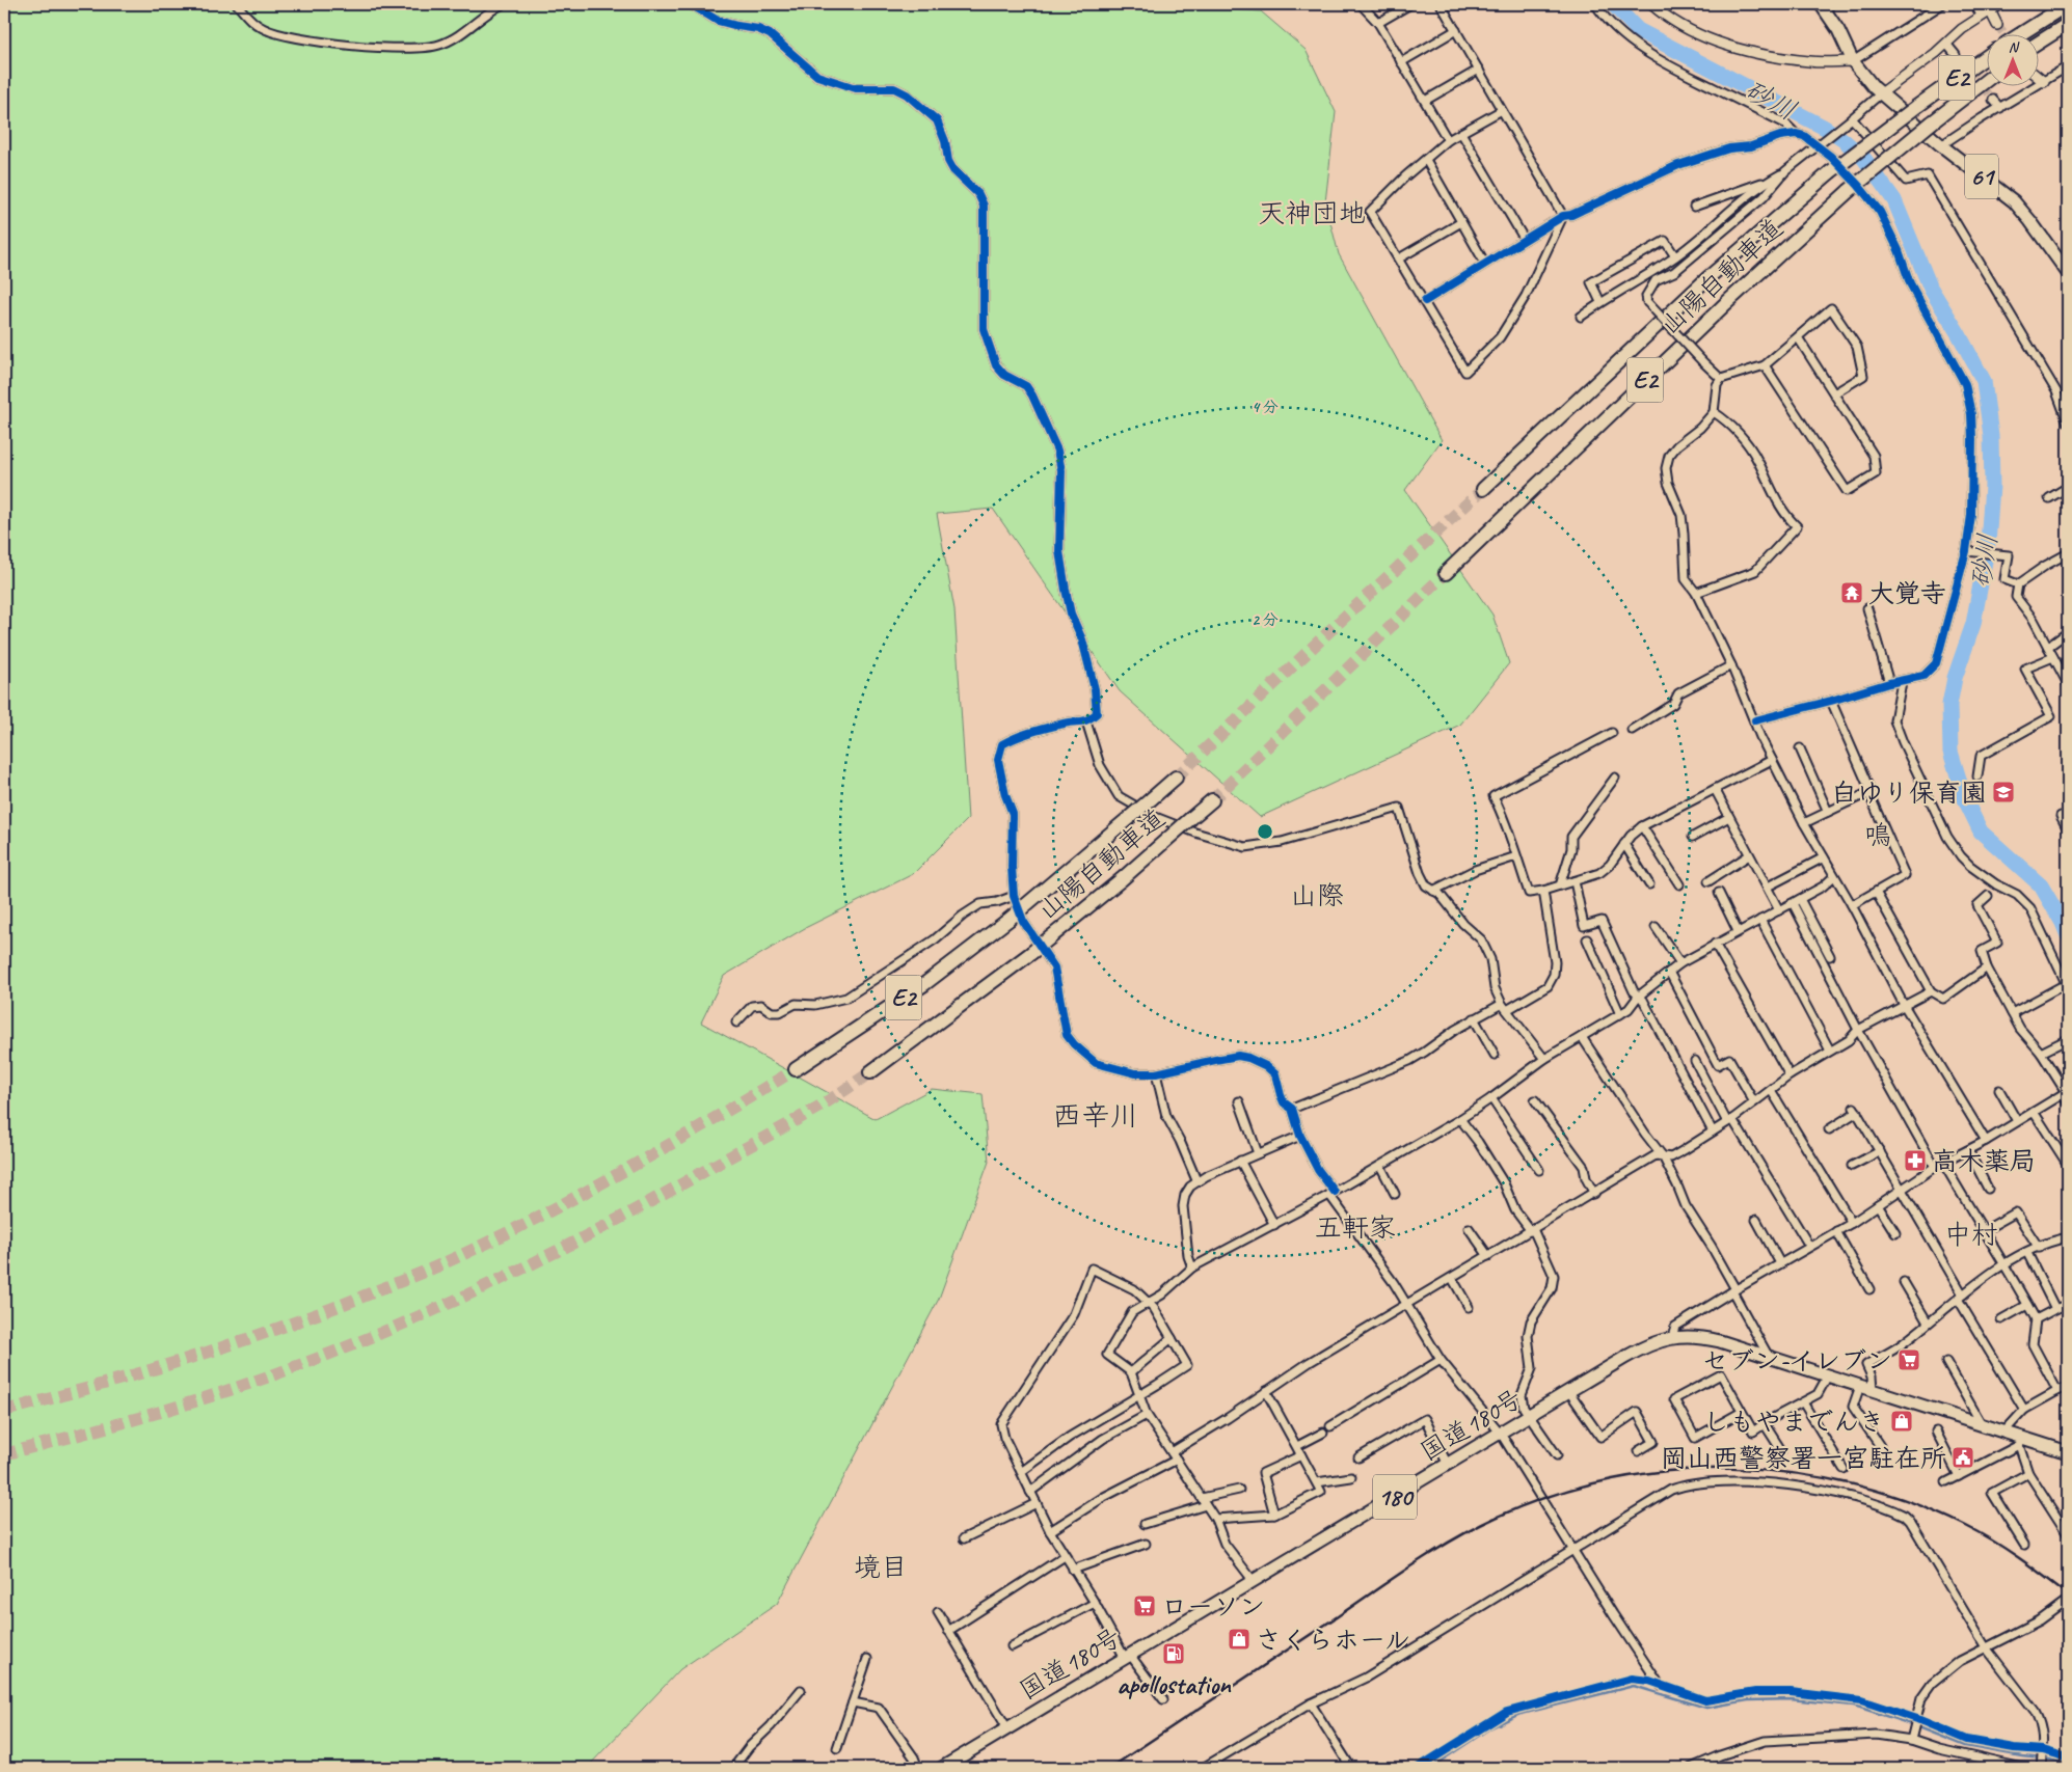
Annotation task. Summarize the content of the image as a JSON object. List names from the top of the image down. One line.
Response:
{"streets":{"highway":["E2","山陽自動車道"],"main road":["61","国道180号","180"]},"districts":["天神団地","鳴","山際","西辛川","五軒家","中村","境目"],"water":["砂川"],"places":{"temple":["大覚寺"],"school or university":["白ゆり保育園"],"pharmacy":["高木薬局"],"supermarket":["セブン-イレブン","ローソン"],"shop":["しもやまでんき","さくらホール"],"public building":["岡山西警察署一宮駐在所"],"fuel station":["apollostation"]},"north":"top","rings":["4 分","2 分"]}
